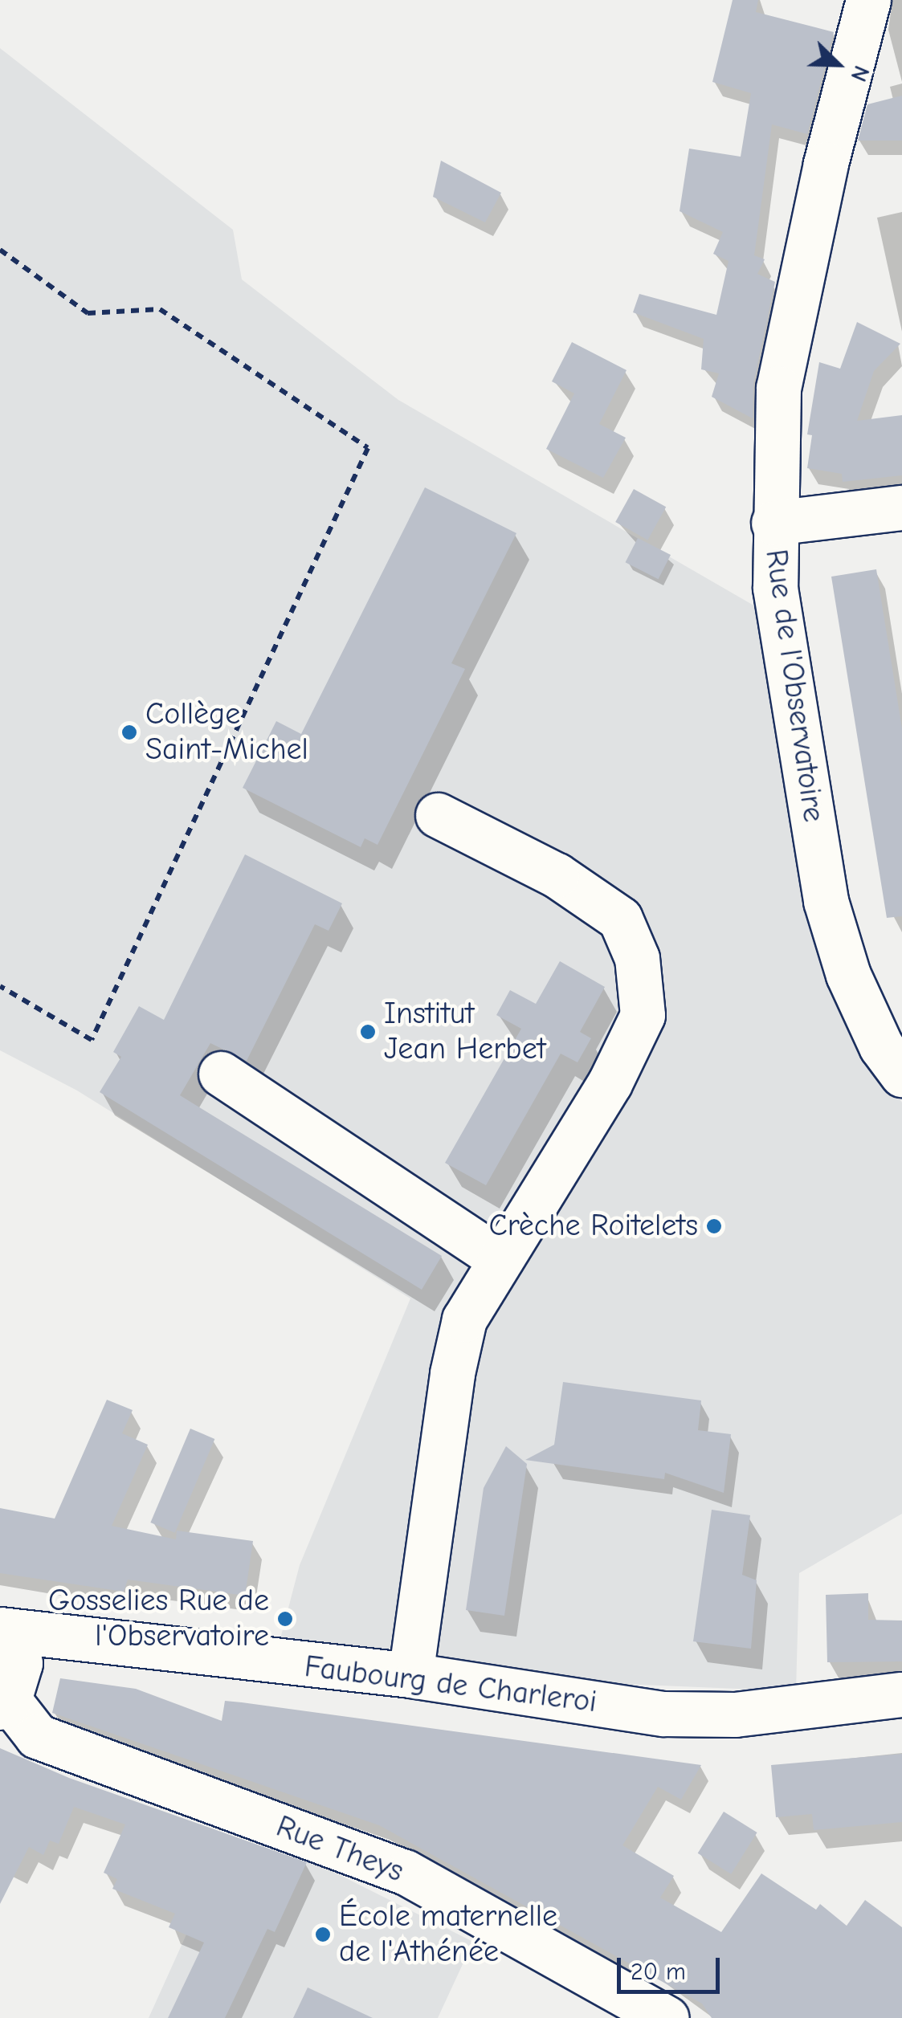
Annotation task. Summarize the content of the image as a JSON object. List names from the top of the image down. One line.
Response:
{"streets":{"street":["Rue de l'Observatoire","Faubourg de Charleroi","Rue Theys"]},"crossings":[["Faubourg de Charleroi","Rue Theys"]],"places":["Collège Saint-Michel","Institut Jean Herbet","Crèche Roitelets","Gosselies Rue de l'Observatoire","École maternelle de l'Athénée"],"scale_bar":"20 m","north":"bottom right"}
